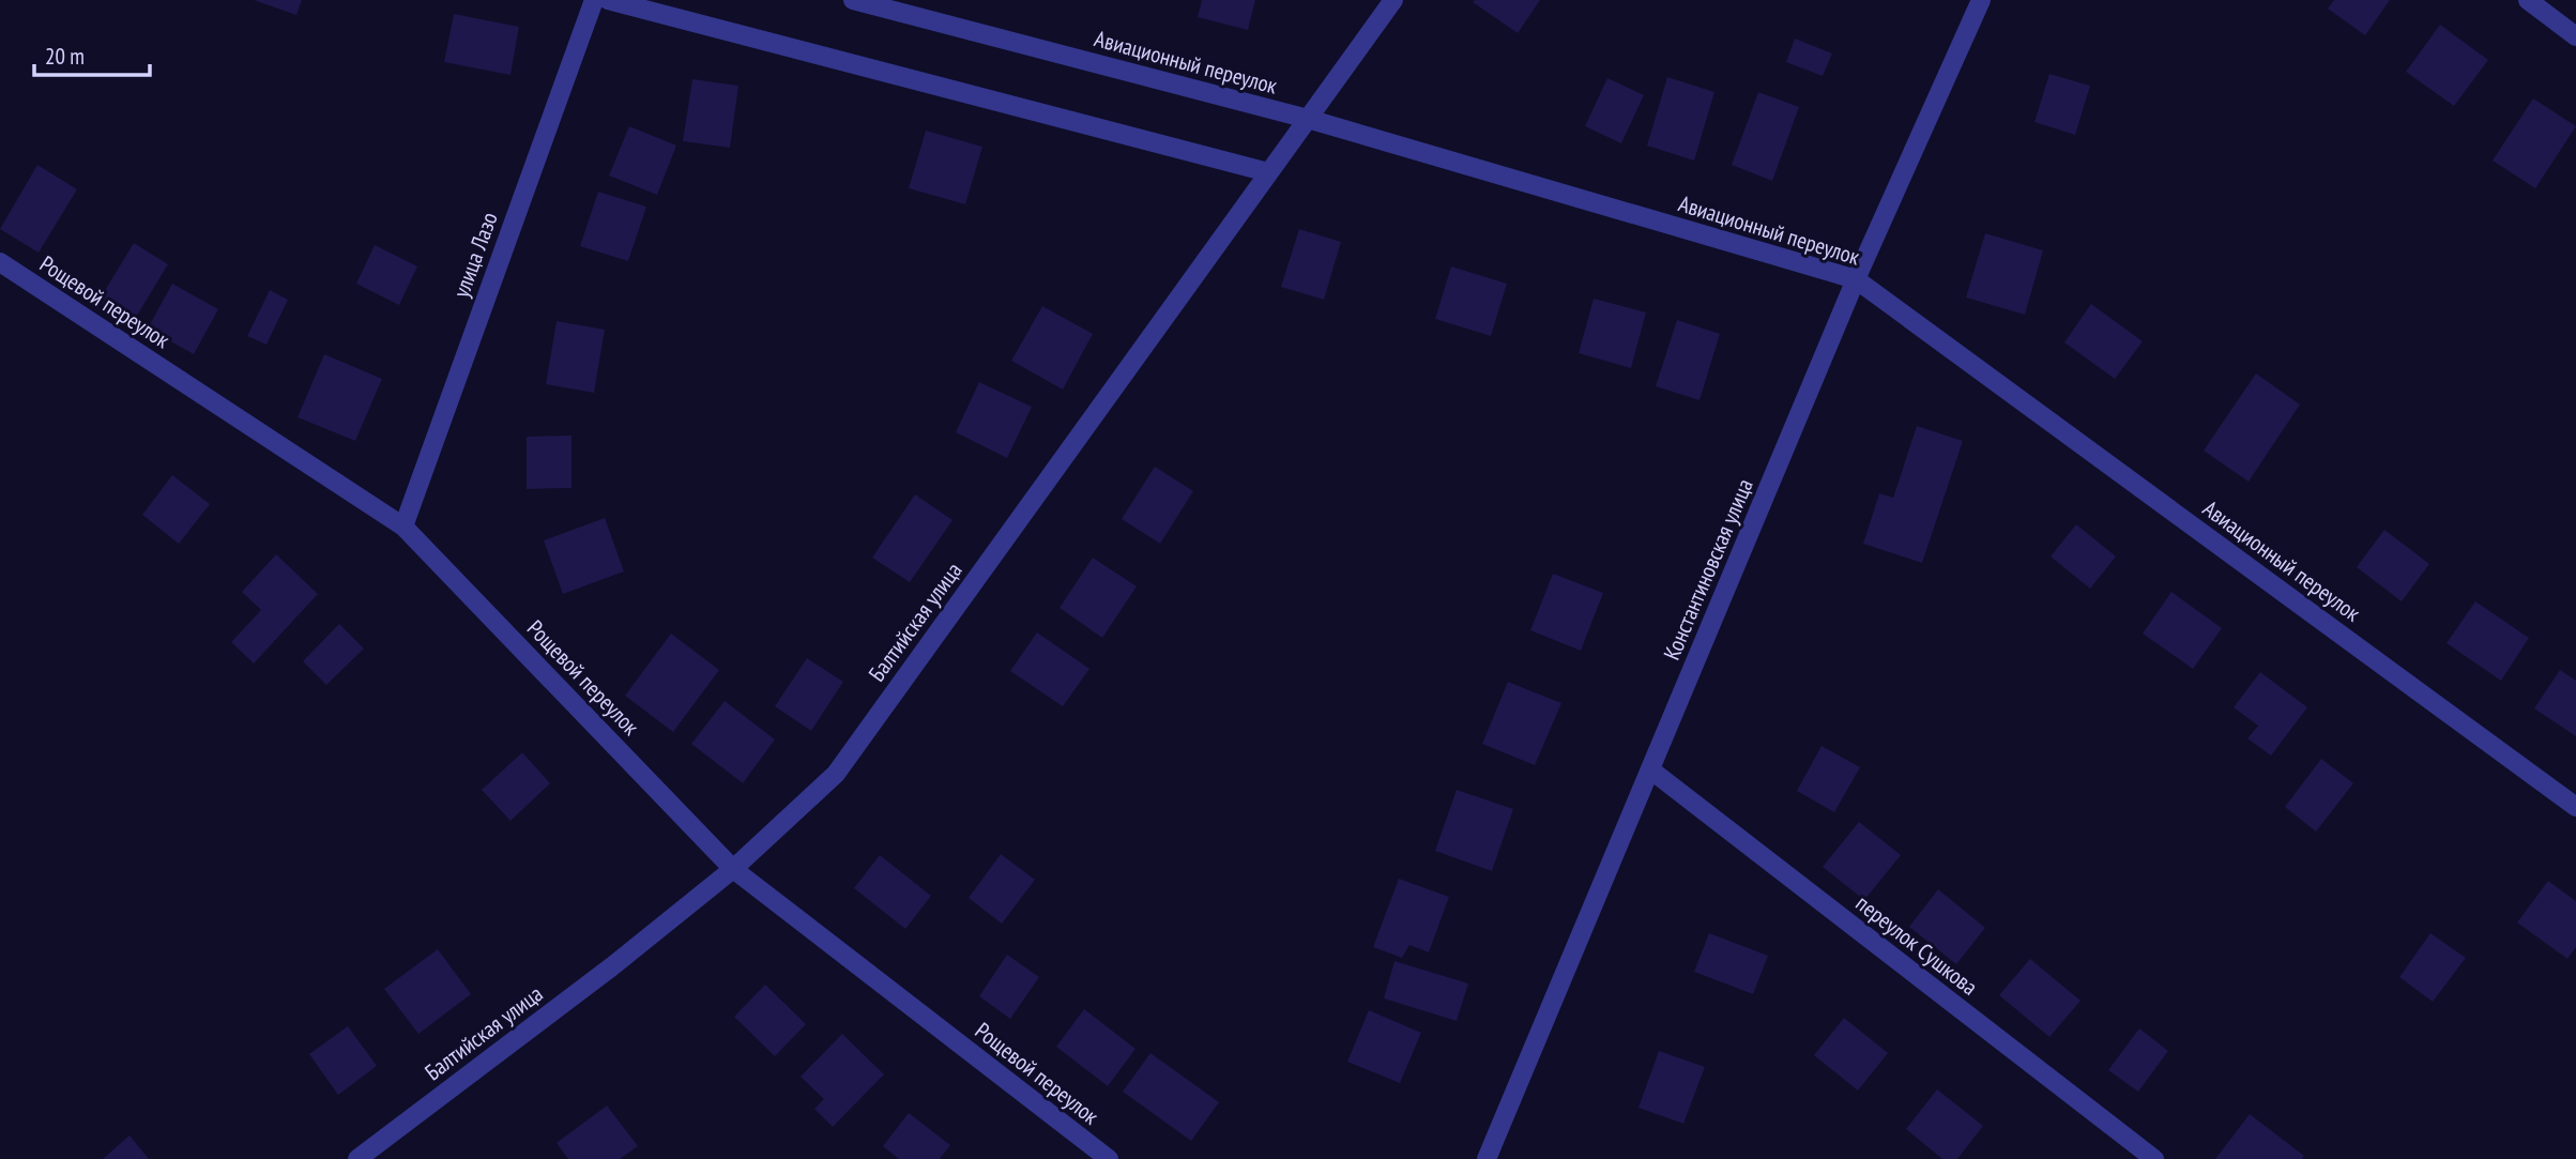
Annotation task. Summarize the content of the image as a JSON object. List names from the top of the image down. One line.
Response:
{"streets":{"street":["Авиационный переулок","улица Лазо","Рощевой переулок","Константиновская улица","Балтийская улица","переулок Сушкова"]},"crossings":[["Авиационный переулок","Константиновская улица"],["Авиационный переулок","Балтийская улица"],["улица Лазо","Рощевой переулок"],["Рощевой переулок","Балтийская улица"],["Константиновская улица","переулок Сушкова"]],"scale_bar":"20 m"}
